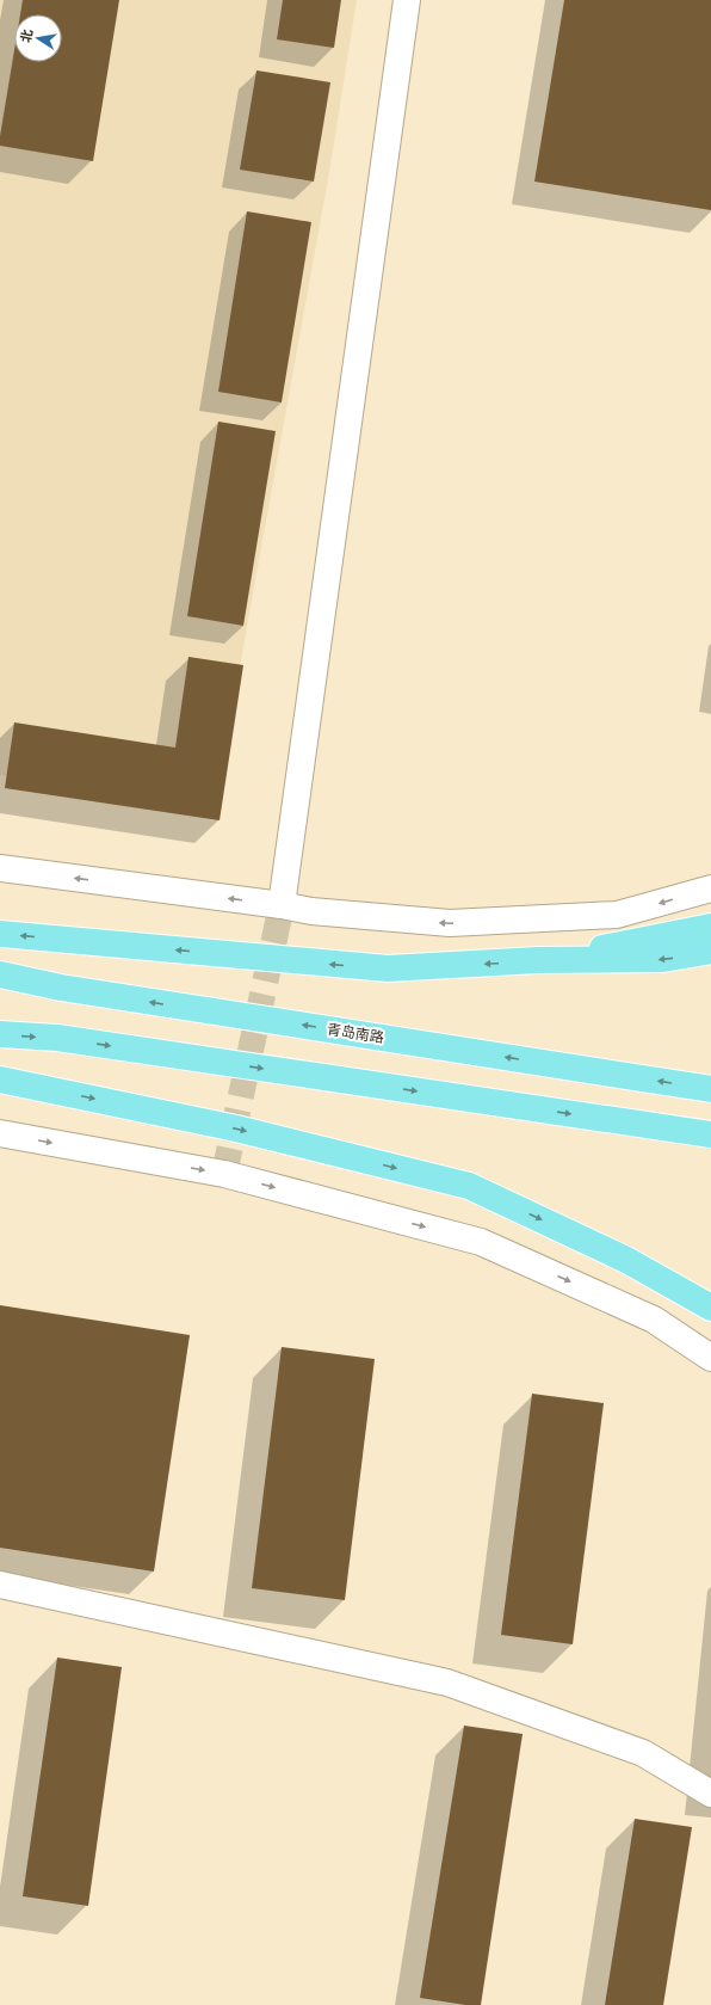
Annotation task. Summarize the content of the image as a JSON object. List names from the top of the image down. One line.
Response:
{"streets":{"main road":["青岛南路"]},"north":"left"}
